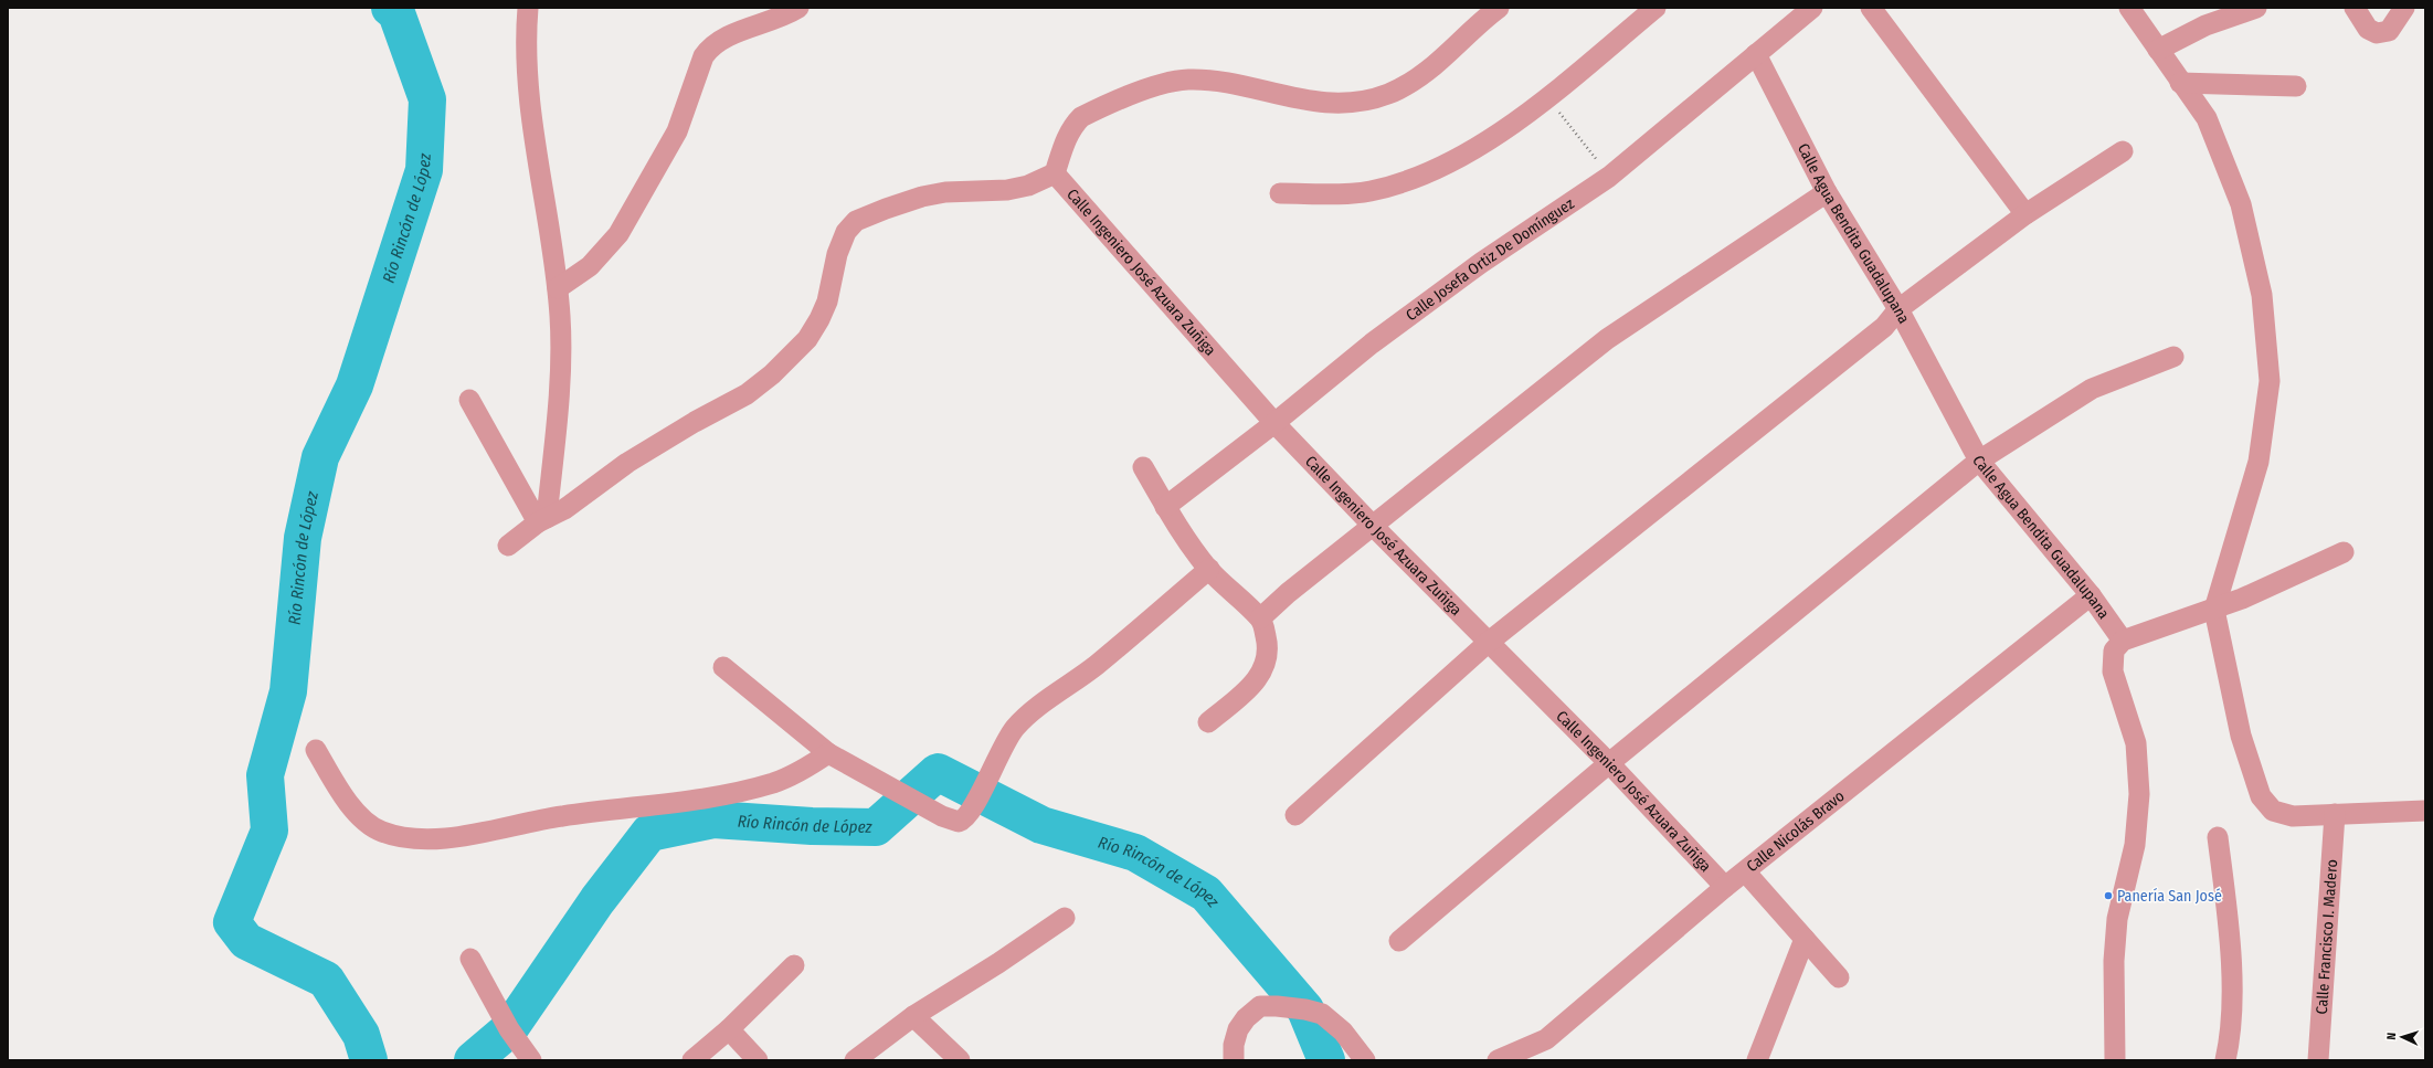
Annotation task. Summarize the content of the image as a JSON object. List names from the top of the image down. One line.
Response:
{"streets":{"street":["Calle Agua Bendita Guadalupana","Calle Josefa Ortiz De Domínguez","Calle Ingeniero José Azuara Zuñiga","Calle Nicolás Bravo","Calle Francisco I. Madero"]},"crossings":[["Calle Agua Bendita Guadalupana","Calle Josefa Ortiz De Domínguez"],["Calle Agua Bendita Guadalupana","Calle Nicolás Bravo"],["Calle Josefa Ortiz De Domínguez","Calle Ingeniero José Azuara Zuñiga"],["Calle Ingeniero José Azuara Zuñiga","Calle Nicolás Bravo"]],"water":["Río Rincón de López"],"places":["Panería San José"],"north":"left"}
